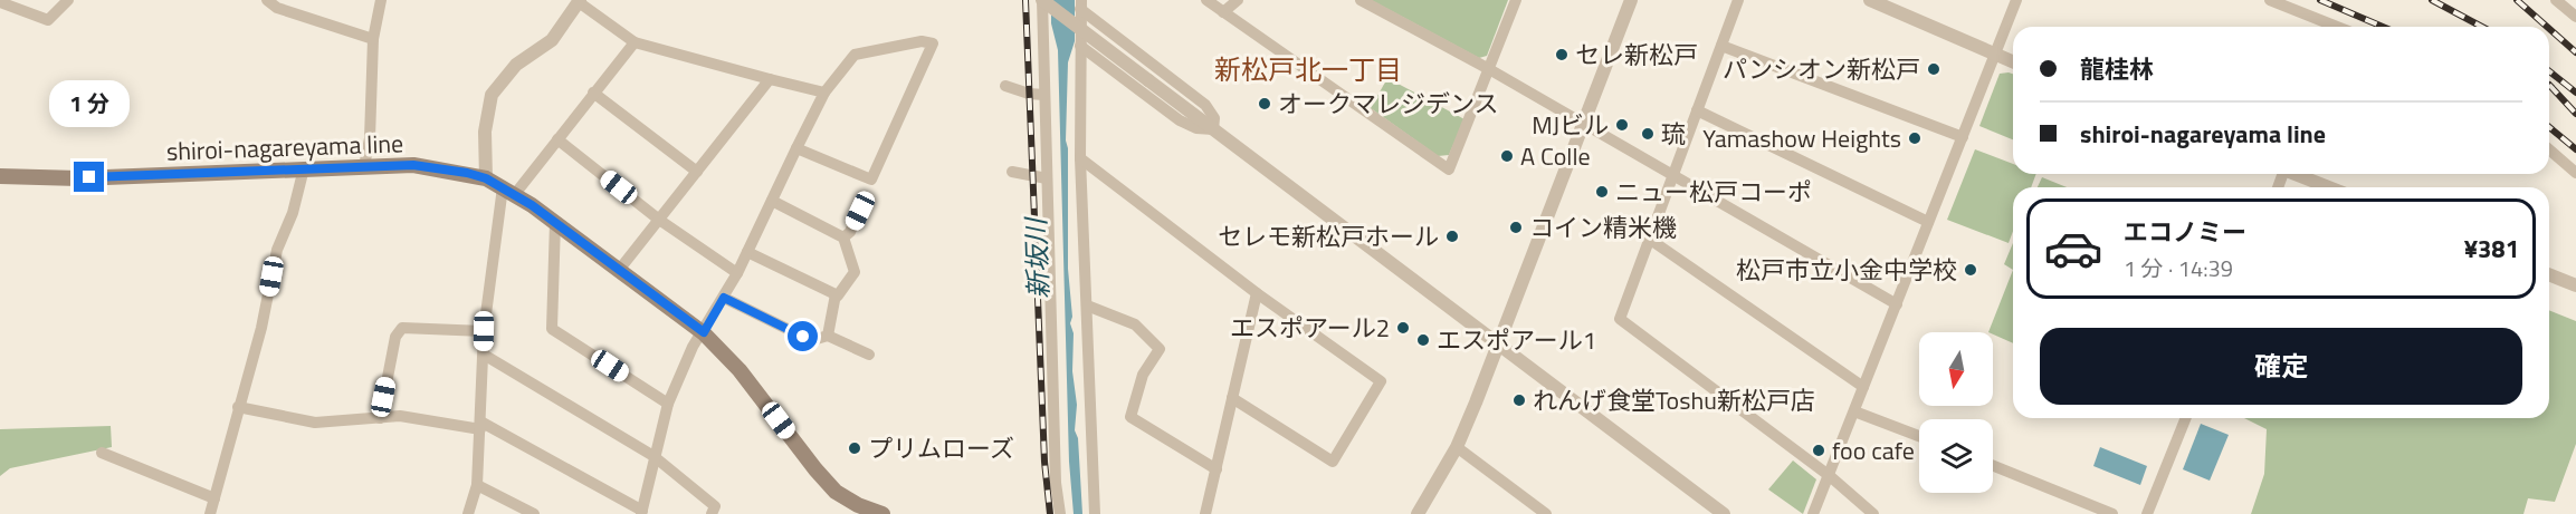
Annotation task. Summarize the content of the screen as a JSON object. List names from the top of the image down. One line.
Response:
{"streets":{"main road":["shiroi-nagareyama line"]},"districts":["新松戸北一丁目"],"water":["新坂川"],"places":["セレ新松戸","パンシオン新松戸","オークマレジデンス","MJビル","琉","Yamashow Heights","A Colle","ニュー松戸コーポ","コイン精米機","セレモ新松戸ホール","松戸市立小金中学校","エスポアール2","エスポアール1","れんげ食堂Toshu新松戸店","プリムローズ","foo cafe"],"north":"bottom","page":{"banner":["龍桂林","shiroi-nagareyama line"],"bubble":"1 分","list":[{"name":"エコノミー","note":"1 分 · 14:39","value":"¥381"}],"buttons":"確定"}}
